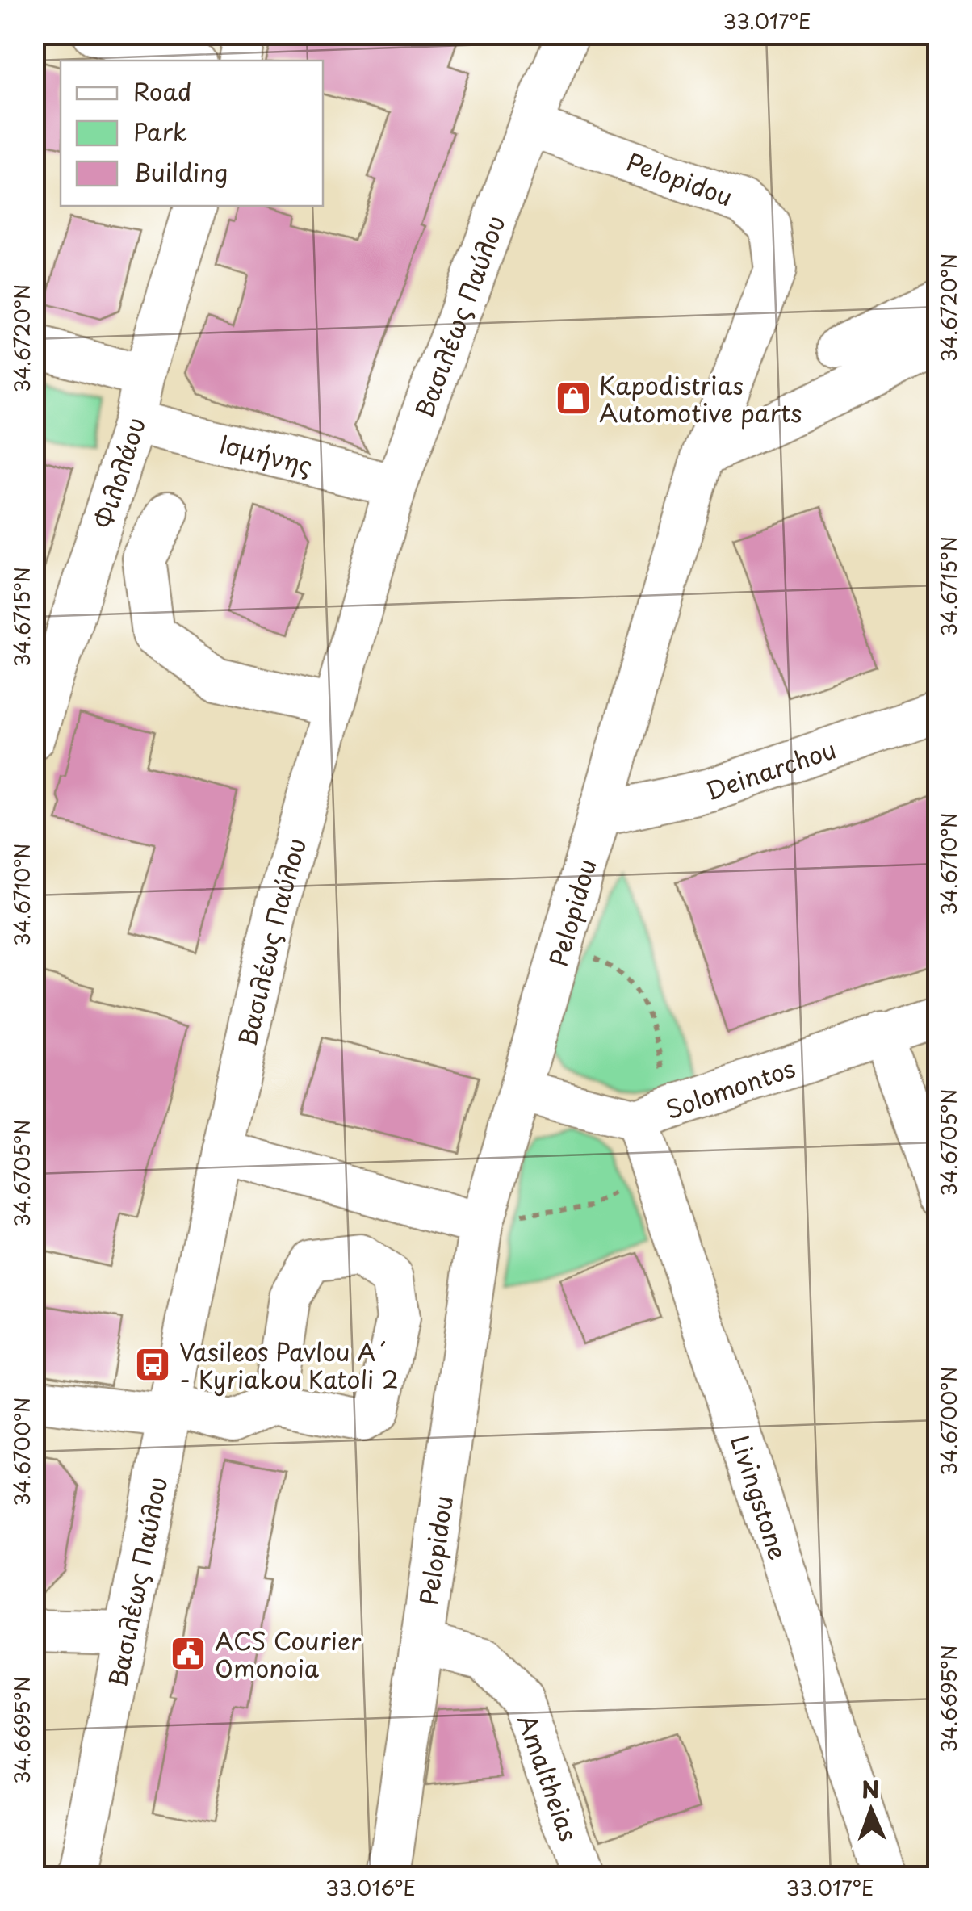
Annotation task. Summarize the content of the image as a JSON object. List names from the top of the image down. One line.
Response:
{"streets":{"street":["Pelopidou","Βασιλέως Παύλου","Ισμήνης","Φιλολάου","Deinarchou","Solomontos","Livingstone","Amaltheias"]},"crossings":[["Pelopidou","Βασιλέως Παύλου"],["Pelopidou","Deinarchou"],["Pelopidou","Solomontos"],["Pelopidou","Amaltheias"],["Βασιλέως Παύλου","Ισμήνης"],["Ισμήνης","Φιλολάου"],["Solomontos","Livingstone"]],"places":{"shop":["Kapodistrias Automotive parts"],"bus stop":["Vasileos Pavlou A´ - Kyriakou Katoli 2"],"public building":["ACS Courier Omonoia"]},"legend":["Road","Park","Building"],"north":"top","coordinates":["33.017°E","34.6720°N","34.6715°N","34.6710°N","34.6705°N","34.6700°N","34.6695°N","33.016°E"]}
